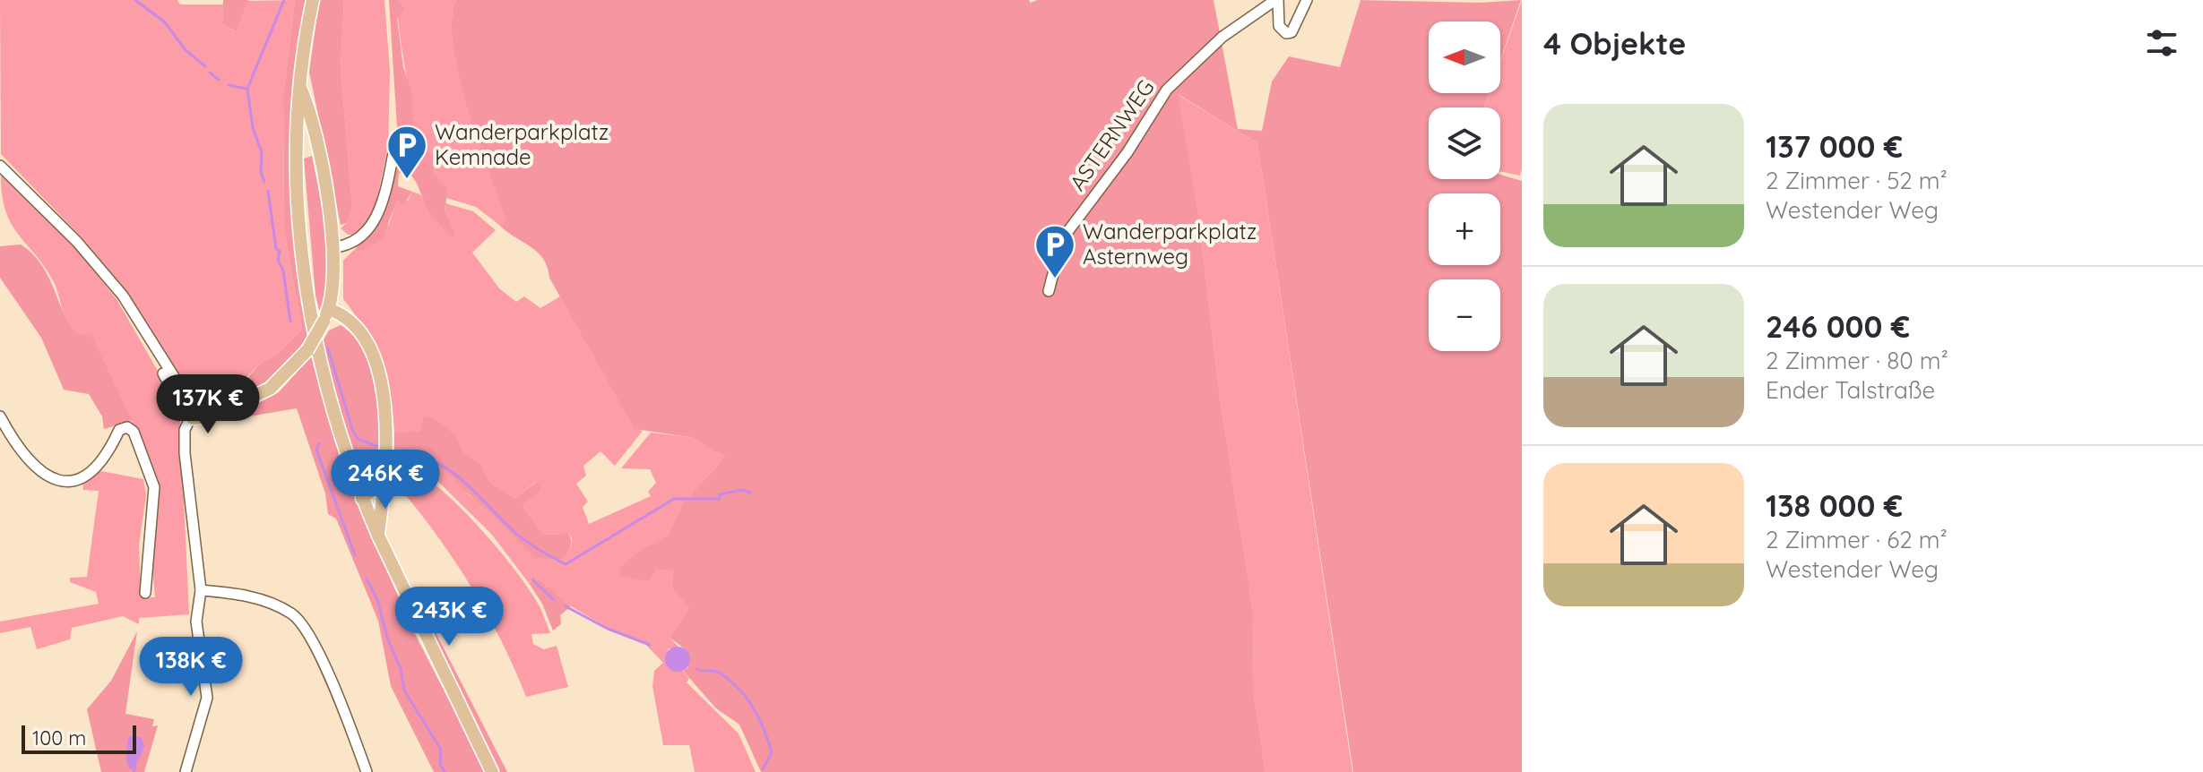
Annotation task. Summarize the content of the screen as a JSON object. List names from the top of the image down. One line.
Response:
{"streets":{"street":["ASTERNWEG"]},"places":{"parking":["Wanderparkplatz Kemnade","Wanderparkplatz Asternweg"]},"scale_bar":"100 m","north":"left","page":{"heading":"4 Objekte","map_buttons":["+","−"],"list":[{"name":"137 000 €","note":"2 Zimmer · 52 m² · Westender Weg"},{"name":"246 000 €","note":"2 Zimmer · 80 m² · Ender Talstraße"},{"name":"138 000 €","note":"2 Zimmer · 62 m² · Westender Weg"}],"price":["137K €","246K €","243K €","138K €"],"scale":"100 m"}}
